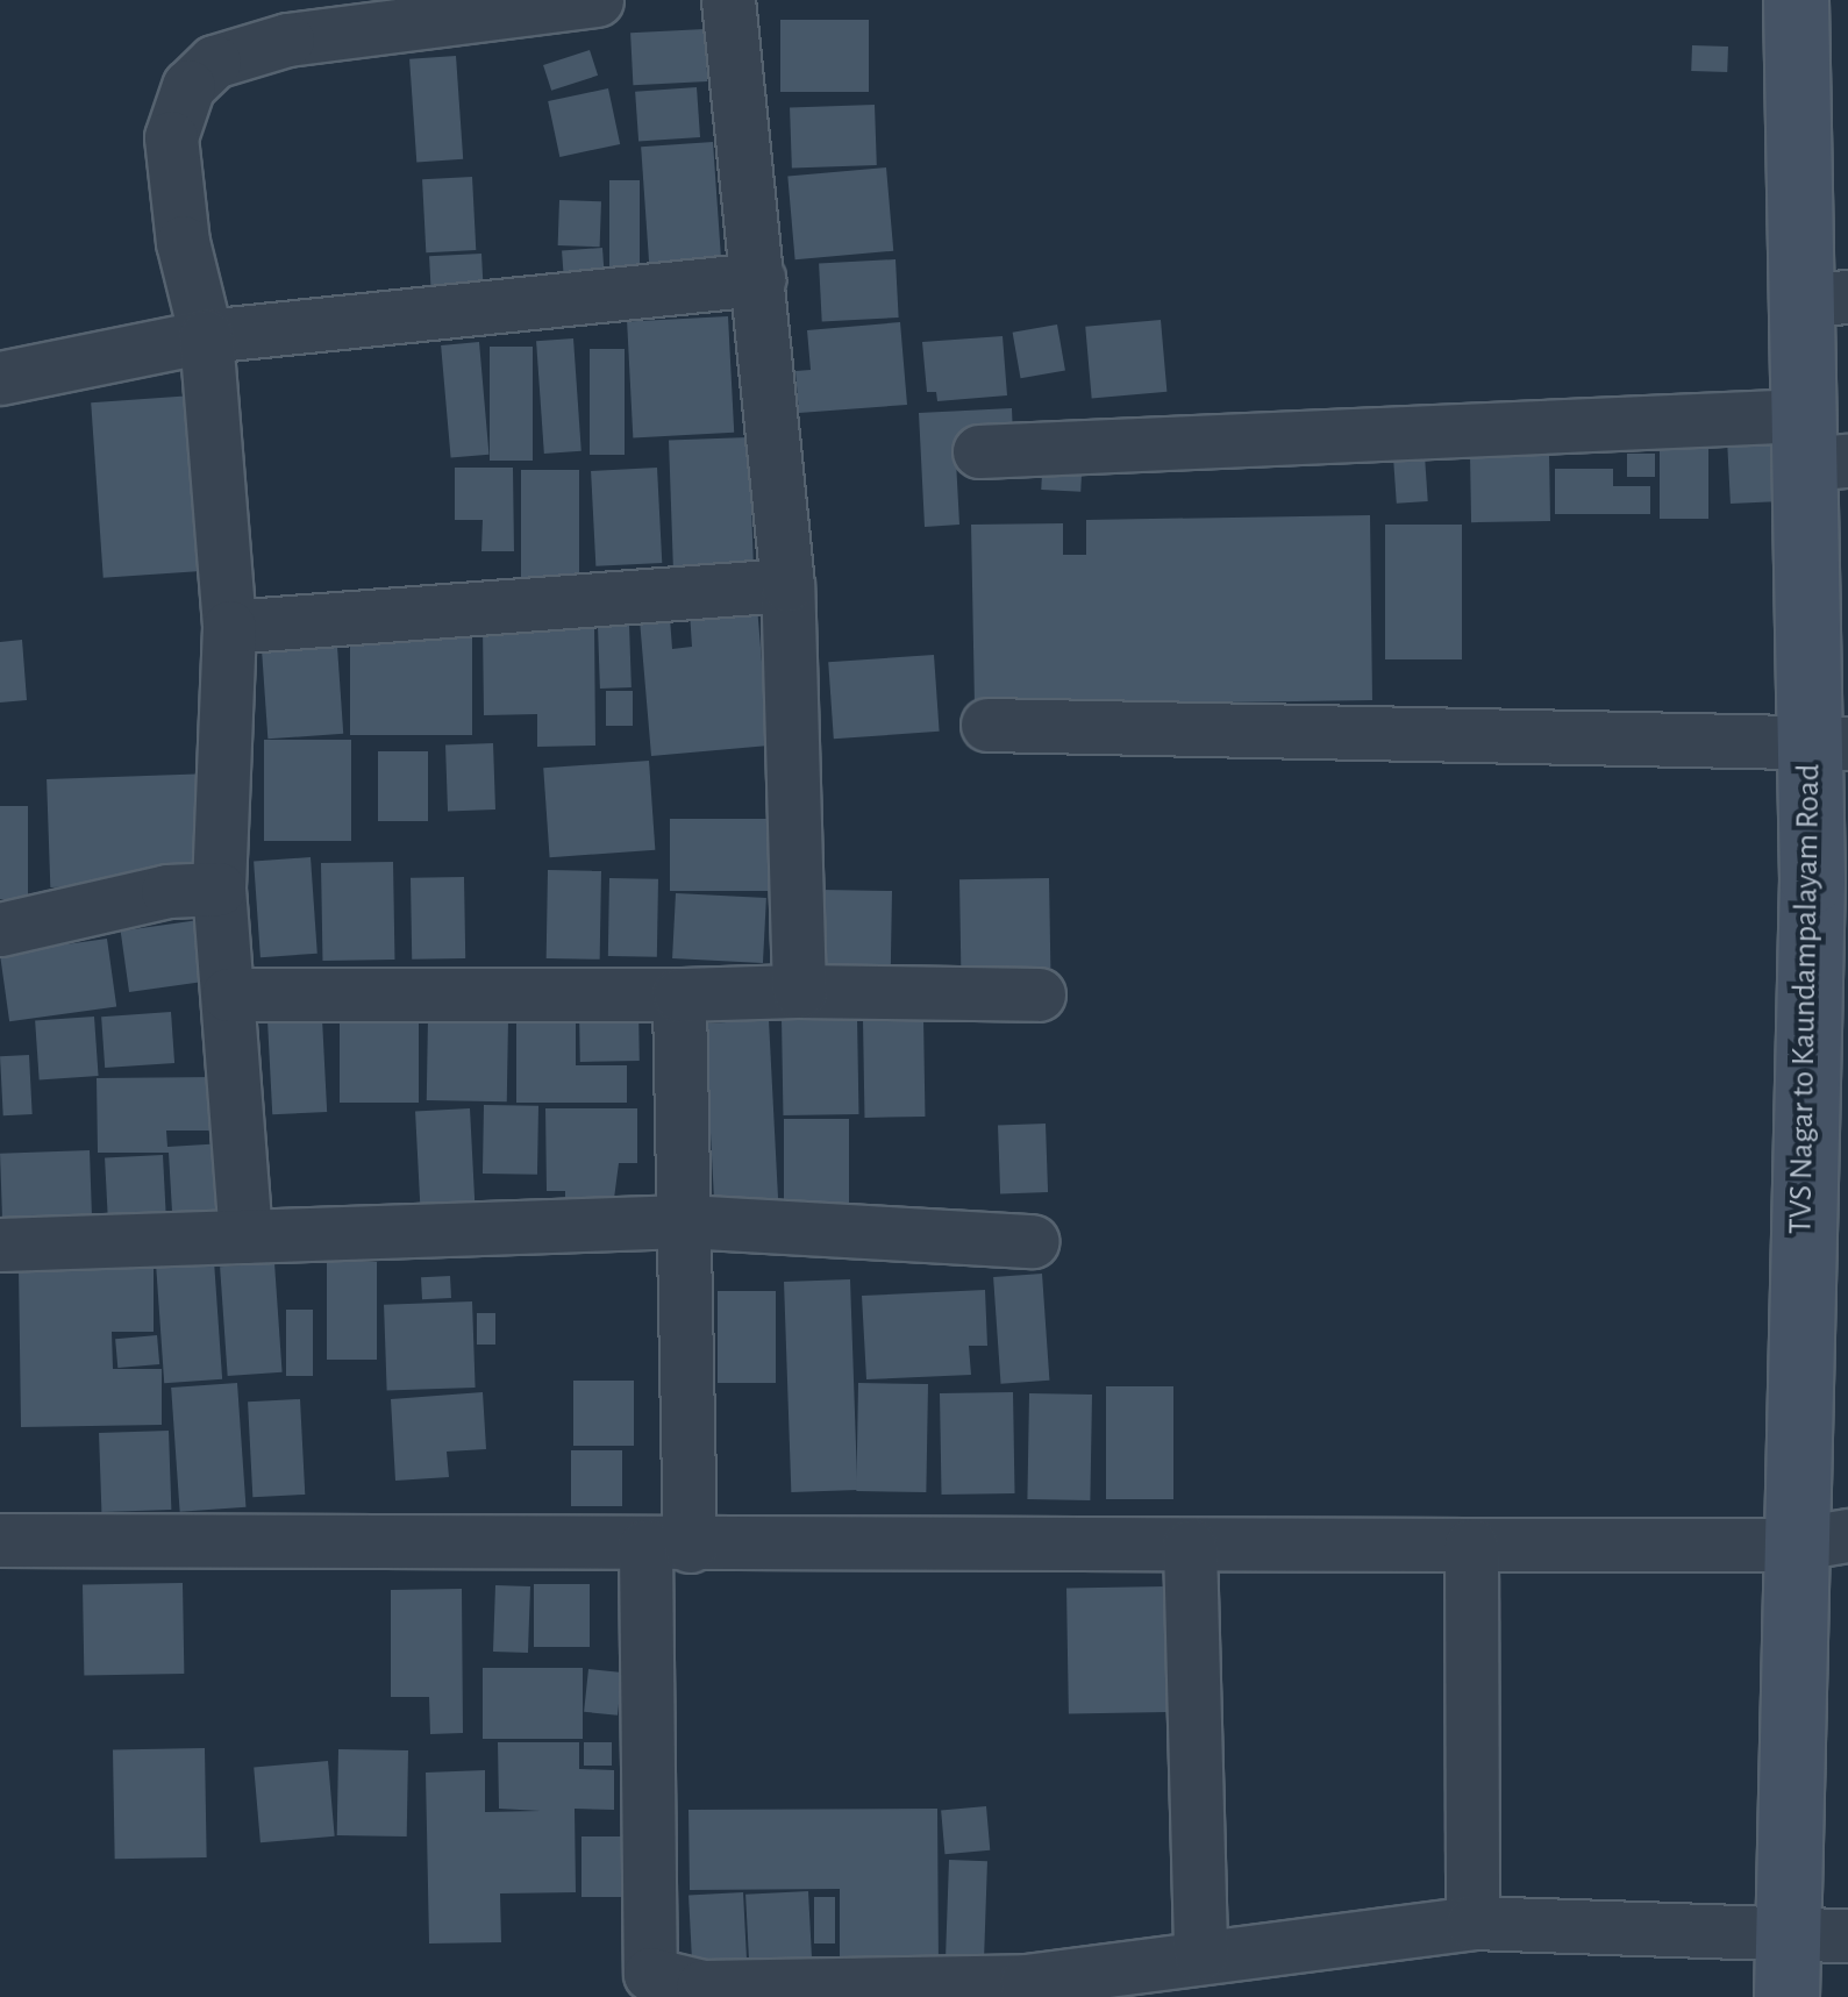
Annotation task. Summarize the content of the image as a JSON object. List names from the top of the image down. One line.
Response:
{"streets":{"street":["TVS Nagar to Kaundampalayam Road"]}}
